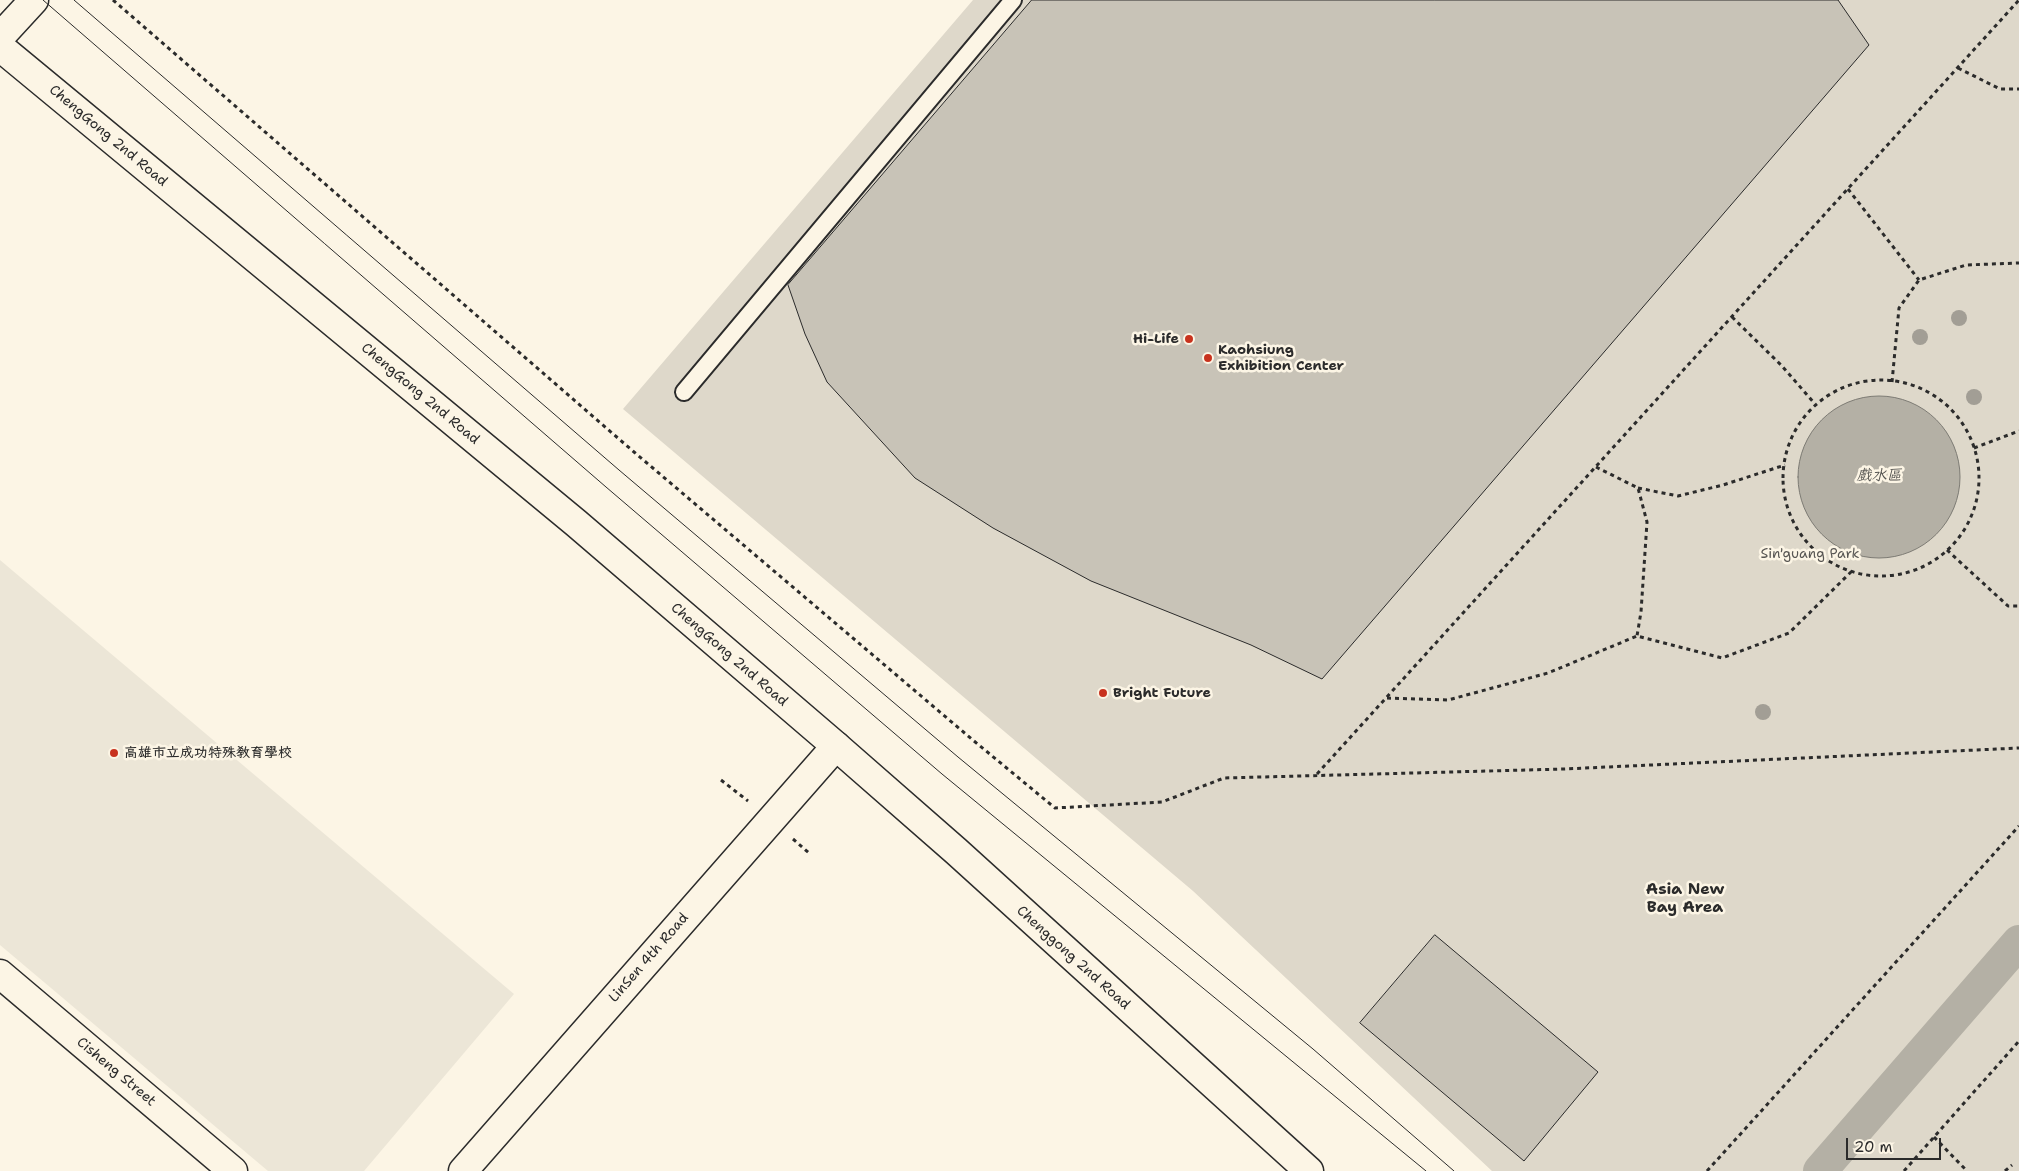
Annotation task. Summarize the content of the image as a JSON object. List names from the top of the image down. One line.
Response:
{"streets":{"street":["ChengGong 2nd Road","LinSen 4th Road","Chenggong 2nd Road","Cisheng Street"]},"crossings":[["ChengGong 2nd Road","LinSen 4th Road"],["ChengGong 2nd Road","Chenggong 2nd Road"],["LinSen 4th Road","Chenggong 2nd Road"]],"districts":["Asia New Bay Area"],"water":["戲水區"],"parks":["Sin'guang Park"],"places":["Hi-Life","Kaohsiung Exhibition Center","Bright Future","高雄市立成功特殊教育學校"],"scale_bar":"20 m"}
